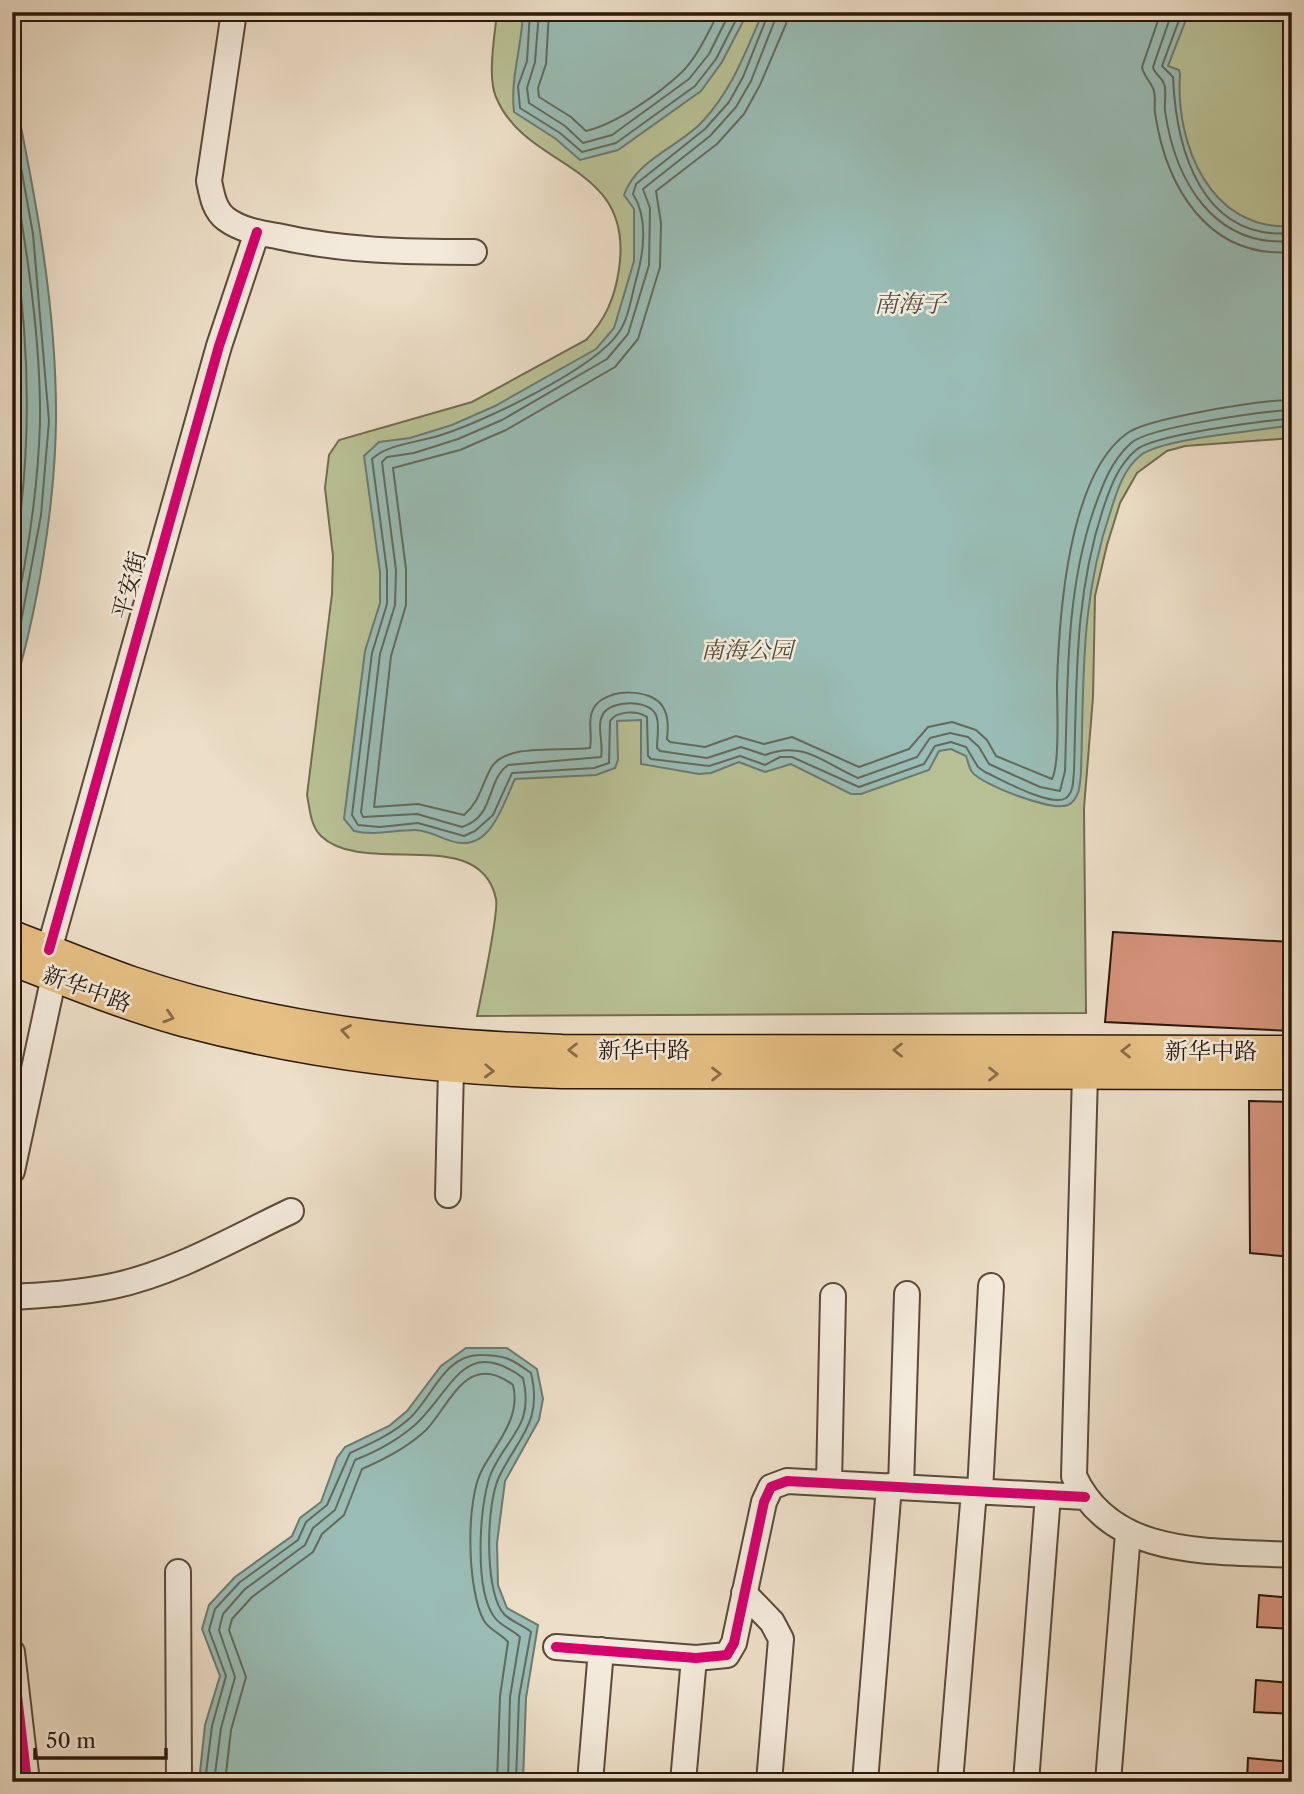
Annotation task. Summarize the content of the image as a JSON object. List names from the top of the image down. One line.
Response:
{"streets":{"main road":["新华中路"],"street":["平安街"]},"crossings":[["平安街","新华中路"]],"water":["南海子"],"parks":["南海公园"],"scale_bar":"50 m"}
